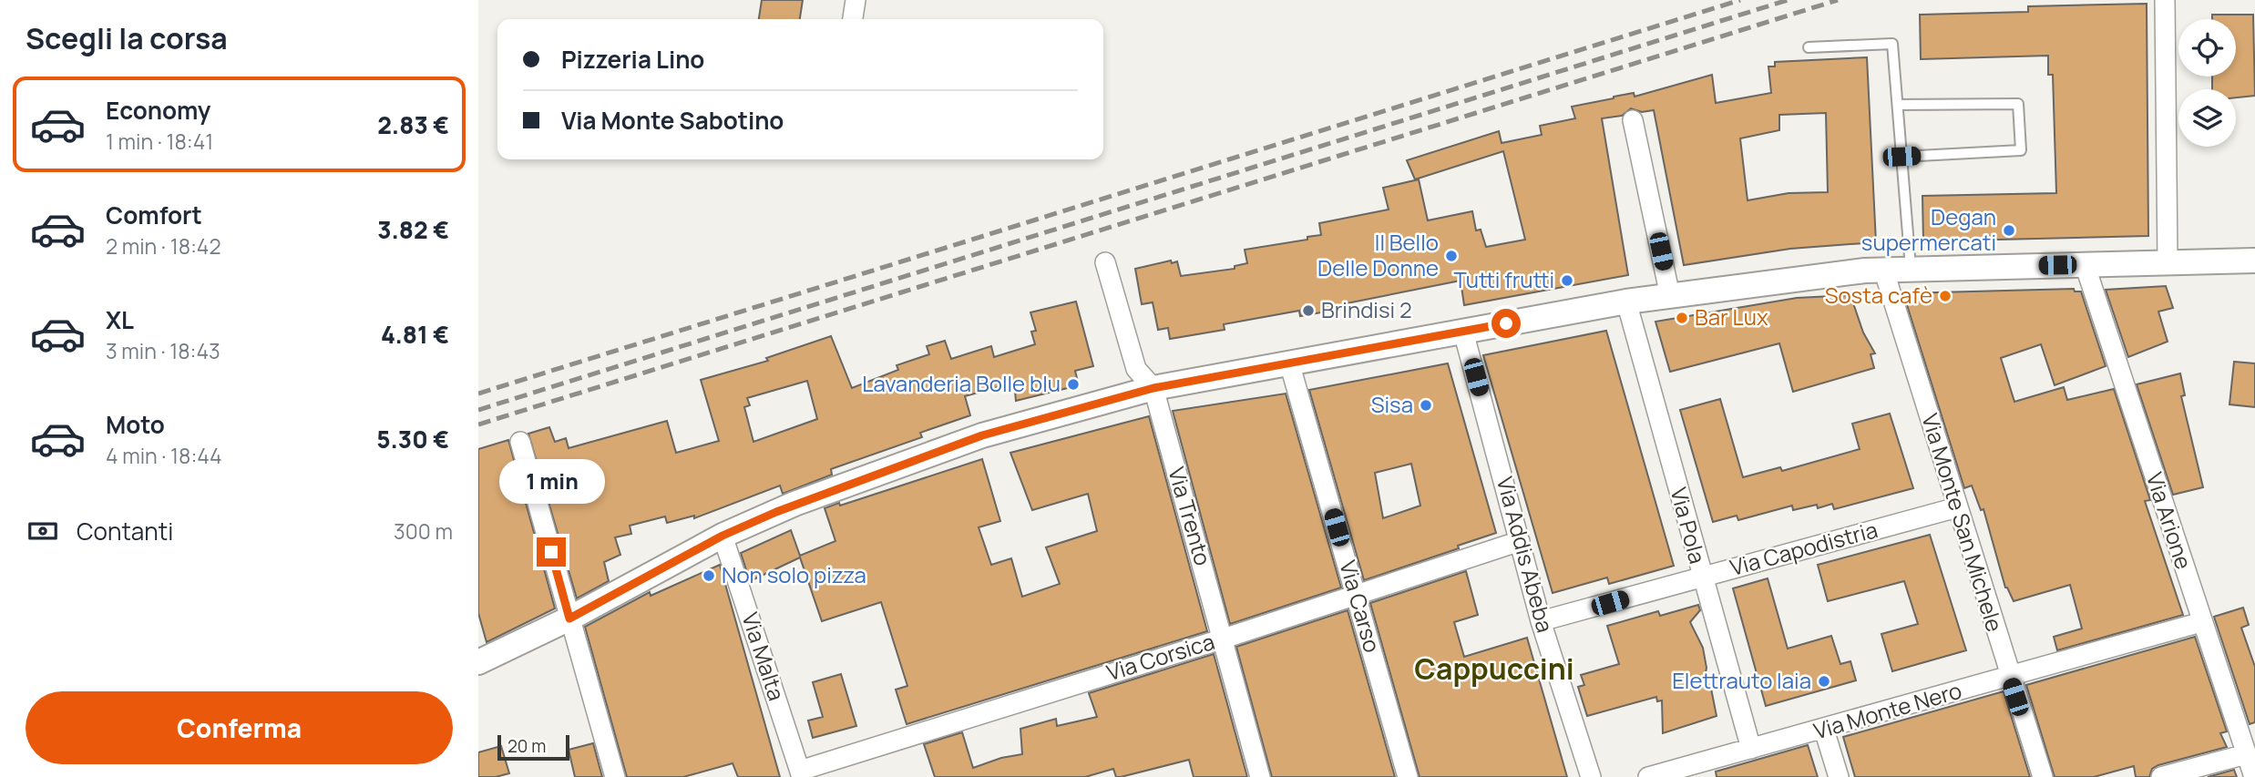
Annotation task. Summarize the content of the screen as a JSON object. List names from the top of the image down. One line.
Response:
{"streets":{"street":["Via Trento","Via Arione","Via Monte San Michele","Via Pola","Via Capodistria","Via Addis Abeba","Via Carso","Via Malta","Via Corsica","Via Monte Nero"]},"crossings":[["Via Trento","Via Corsica"],["Via Arione","Via Monte Nero"],["Via Monte San Michele","Via Capodistria"],["Via Monte San Michele","Via Monte Nero"],["Via Pola","Via Capodistria"],["Via Pola","Via Monte Nero"],["Via Capodistria","Via Addis Abeba"],["Via Addis Abeba","Via Corsica"],["Via Carso","Via Corsica"],["Via Malta","Via Corsica"]],"districts":["Cappuccini"],"places":["Degan supermercati","Il Bello Delle Donne","Tutti frutti","Sosta cafè","Brindisi 2","Bar Lux","Lavanderia Bolle blu","Sisa","Non solo pizza","Elettrauto Iaia"],"scale_bar":"20 m","page":{"heading":"Scegli la corsa","banner":["Pizzeria Lino","Via Monte Sabotino"],"list":[{"name":"Economy","note":"1 min · 18:41","value":"2.83 €"},{"name":"Comfort","note":"2 min · 18:42","value":"3.82 €"},{"name":"XL","note":"3 min · 18:43","value":"4.81 €"},{"name":"Moto","note":"4 min · 18:44","value":"5.30 €"}],"bubble":"1 min","pay":["Contanti","300 m"],"buttons":"Conferma","scale":"20 m"}}
